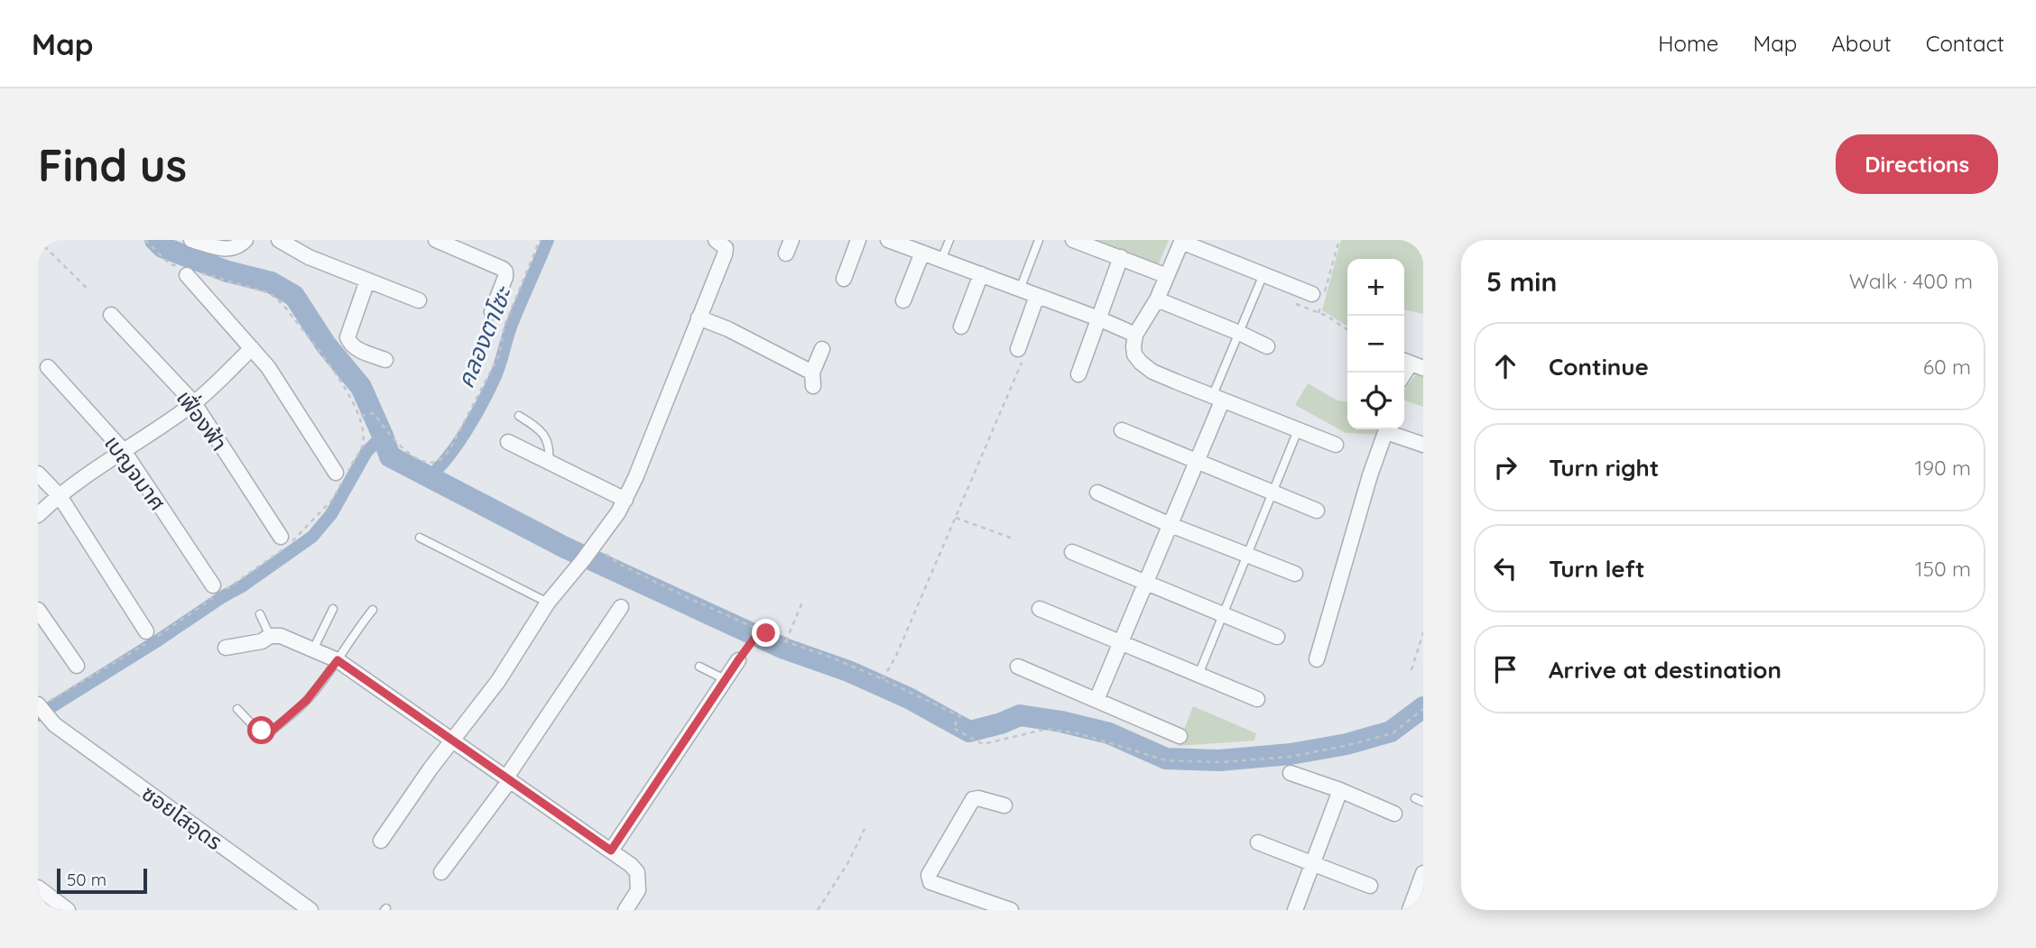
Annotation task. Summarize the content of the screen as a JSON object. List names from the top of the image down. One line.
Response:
{"streets":{"street":["เฟื่องฟ้า","เบญจมาศ","ซอยโสอุดร"]},"water":["คลองตาโซะ"],"scale_bar":"50 m","page":{"header":"Map","nav":["Home","Map","About","Contact"],"buttons":"Directions","title":"Find us","heading":["5 min","Walk · 400 m"],"map_buttons":["+","−"],"list":[["Continue","60 m"],["Turn right","190 m"],["Turn left","150 m"],"Arrive at destination"],"scale":"50 m"}}
